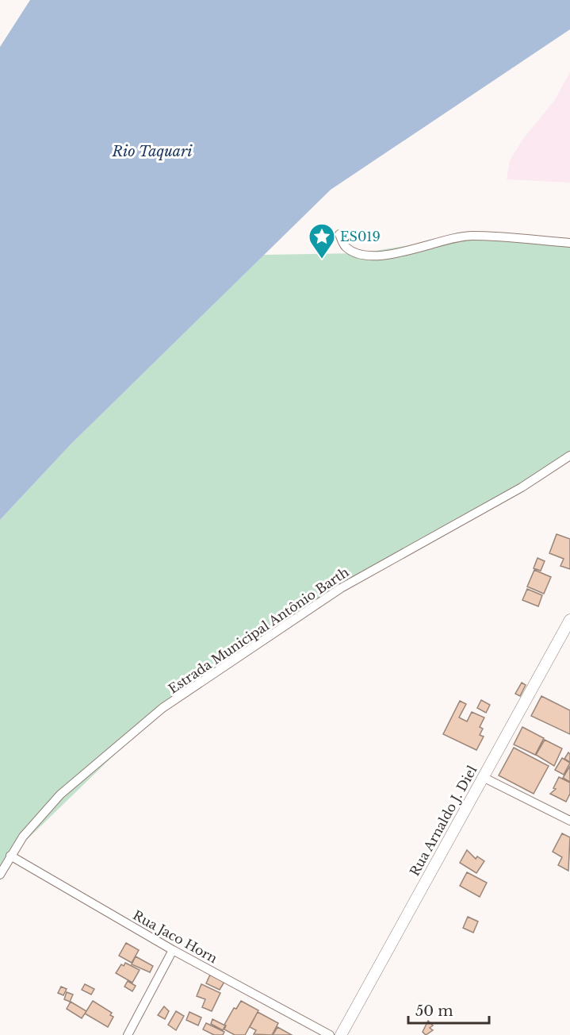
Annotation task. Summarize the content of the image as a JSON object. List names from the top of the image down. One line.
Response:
{"streets":{"street":["Estrada Municipal Antônio Barth","Rua Arnaldo J. Diel","Rua Jaco Horn"]},"crossings":[["Estrada Municipal Antônio Barth","Rua Jaco Horn"]],"water":["Rio Taquari"],"places":{"place":["ES019"]},"scale_bar":"50 m"}
